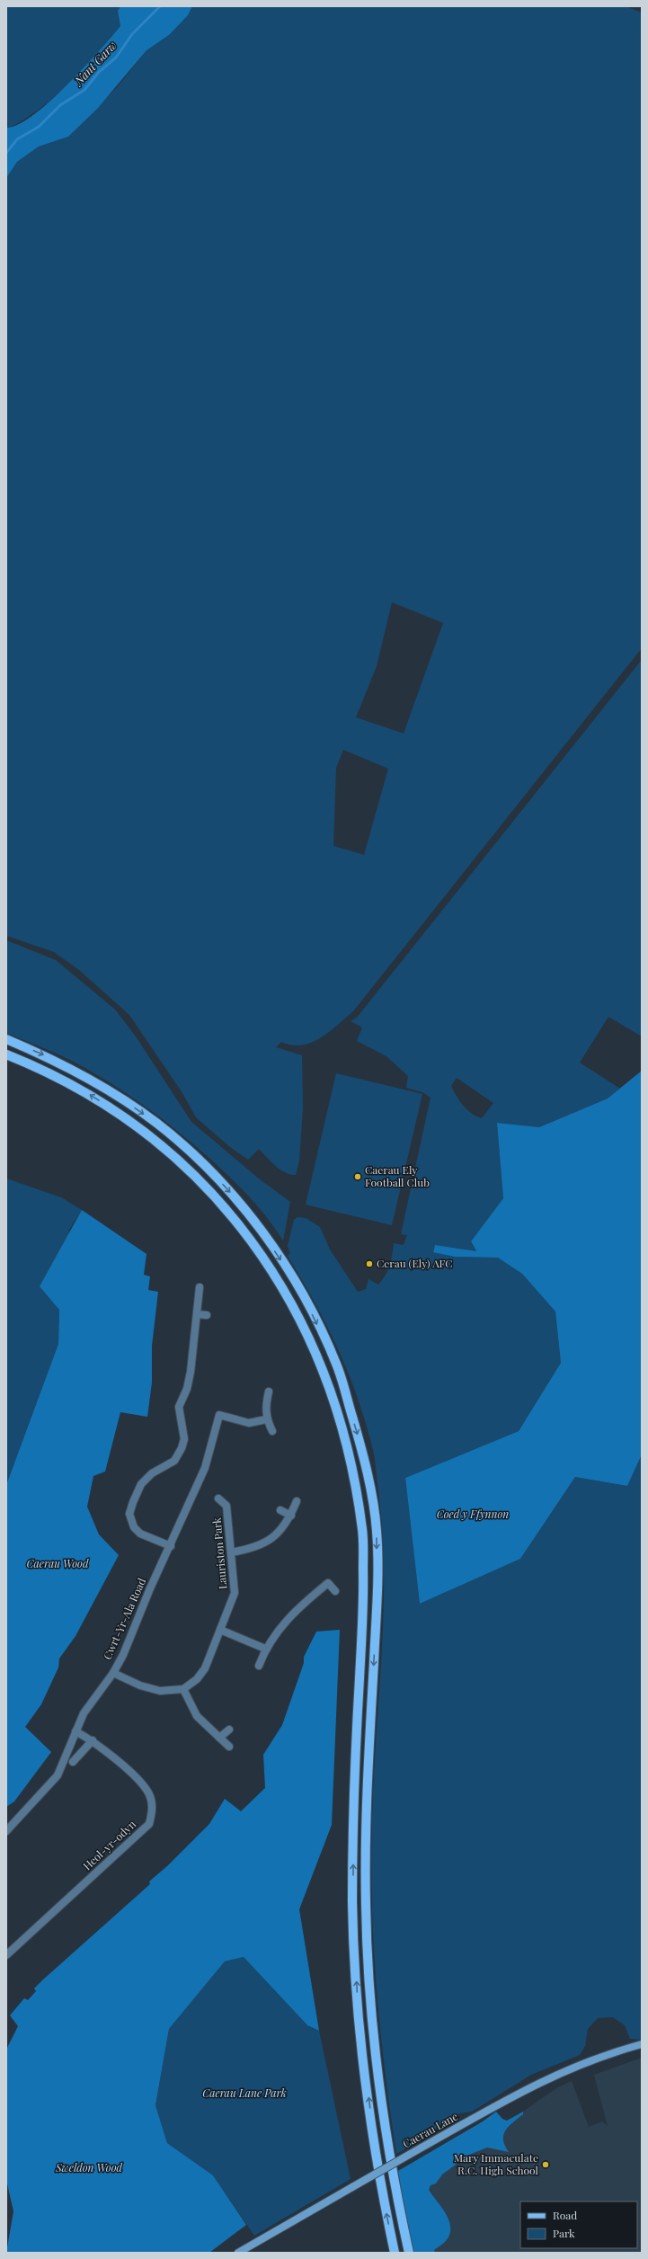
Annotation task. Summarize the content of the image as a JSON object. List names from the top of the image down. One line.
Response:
{"streets":{"street":["Lauriston Park","Cwrt-Yr-Ala Road","Heol-yr-odyn","Caerau Lane"]},"crossings":[["Cwrt-Yr-Ala Road","Heol-yr-odyn"]],"water":["Nant Garw"],"parks":["Coed y Ffynnon","Caerau Wood","Caerau Lane Park","Sweldon Wood"],"places":["Caerau Ely Football Club","Cerau (Ely) AFC","Mary Immaculate R.C. High School"],"legend":["Road","Park"]}
